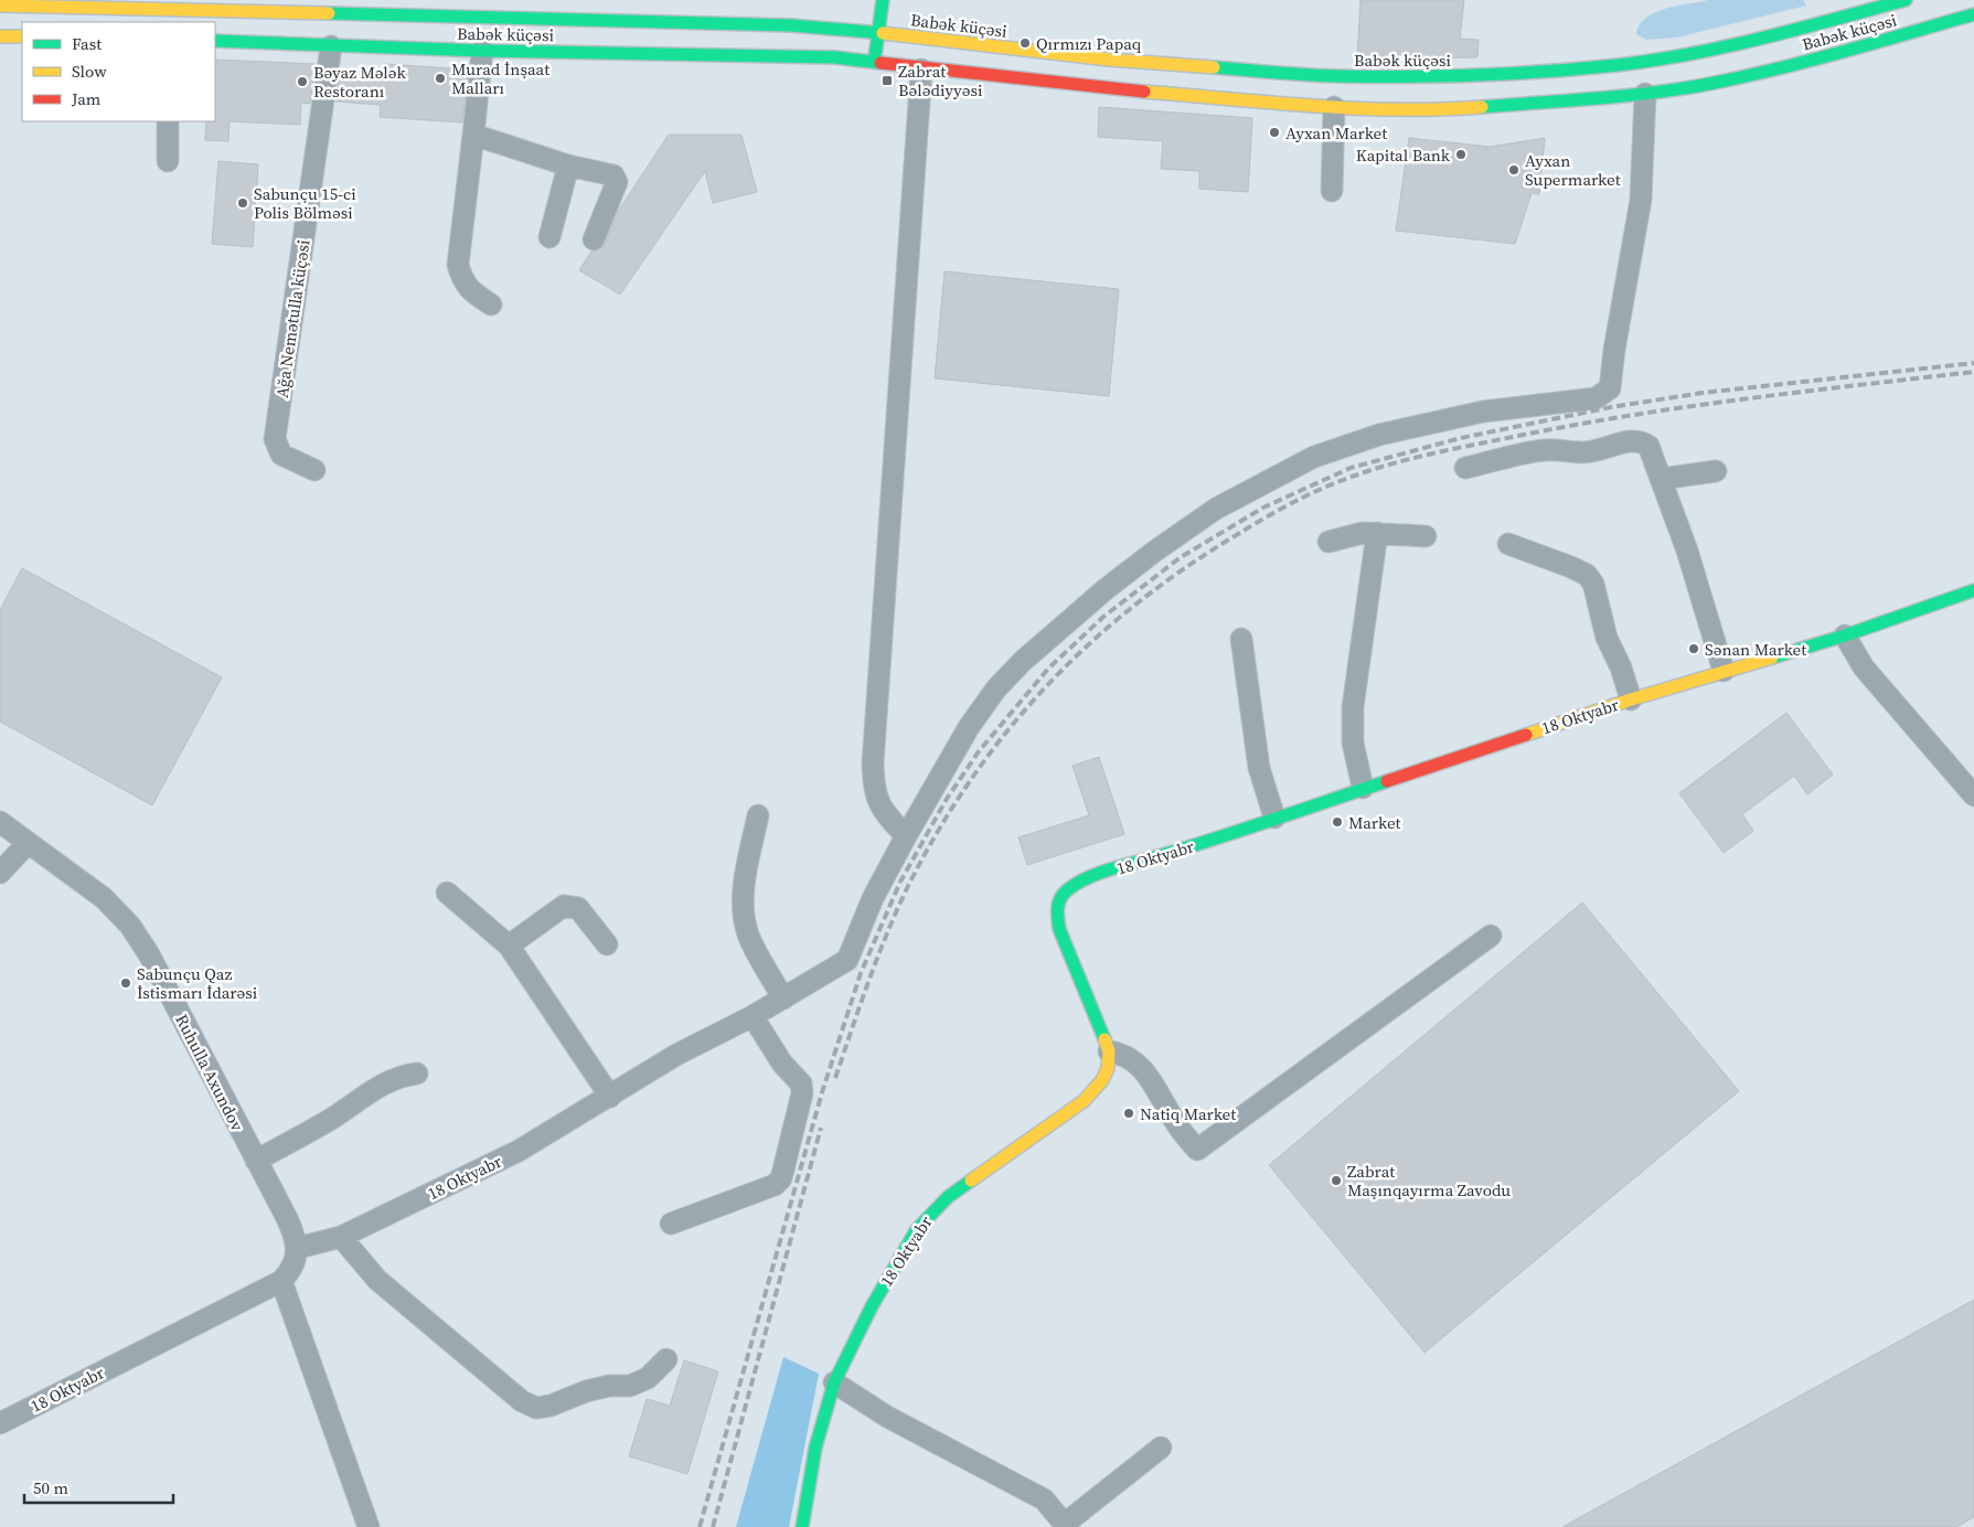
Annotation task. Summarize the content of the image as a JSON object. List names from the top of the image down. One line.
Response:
{"streets":{"main road":["Babək küçəsi","18 Oktyabr"],"street":["Ağa Nemətulla küçəsi","Ruhulla Axundov"]},"crossings":[["Babək küçəsi","Ağa Nemətulla küçəsi"],["Babək küçəsi","18 Oktyabr"],["18 Oktyabr","Ruhulla Axundov"]],"places":{"other":["Qırmızı Papaq","Murad İnşaat Malları","Bəyaz Mələk Restoranı","Ayxan Market","Kapital Bank","Ayxan Supermarket","Sabunçu 15-ci Polis Bölməsi","Sənan Market","Market","Sabunçu Qaz İstismarı İdarəsi","Natiq Market","Zabrat Maşınqayırma Zavodu"],"transit":["Zabrat Bәlәdiyyәsi"]},"legend":["Fast","Slow","Jam"],"scale_bar":"50 m"}
